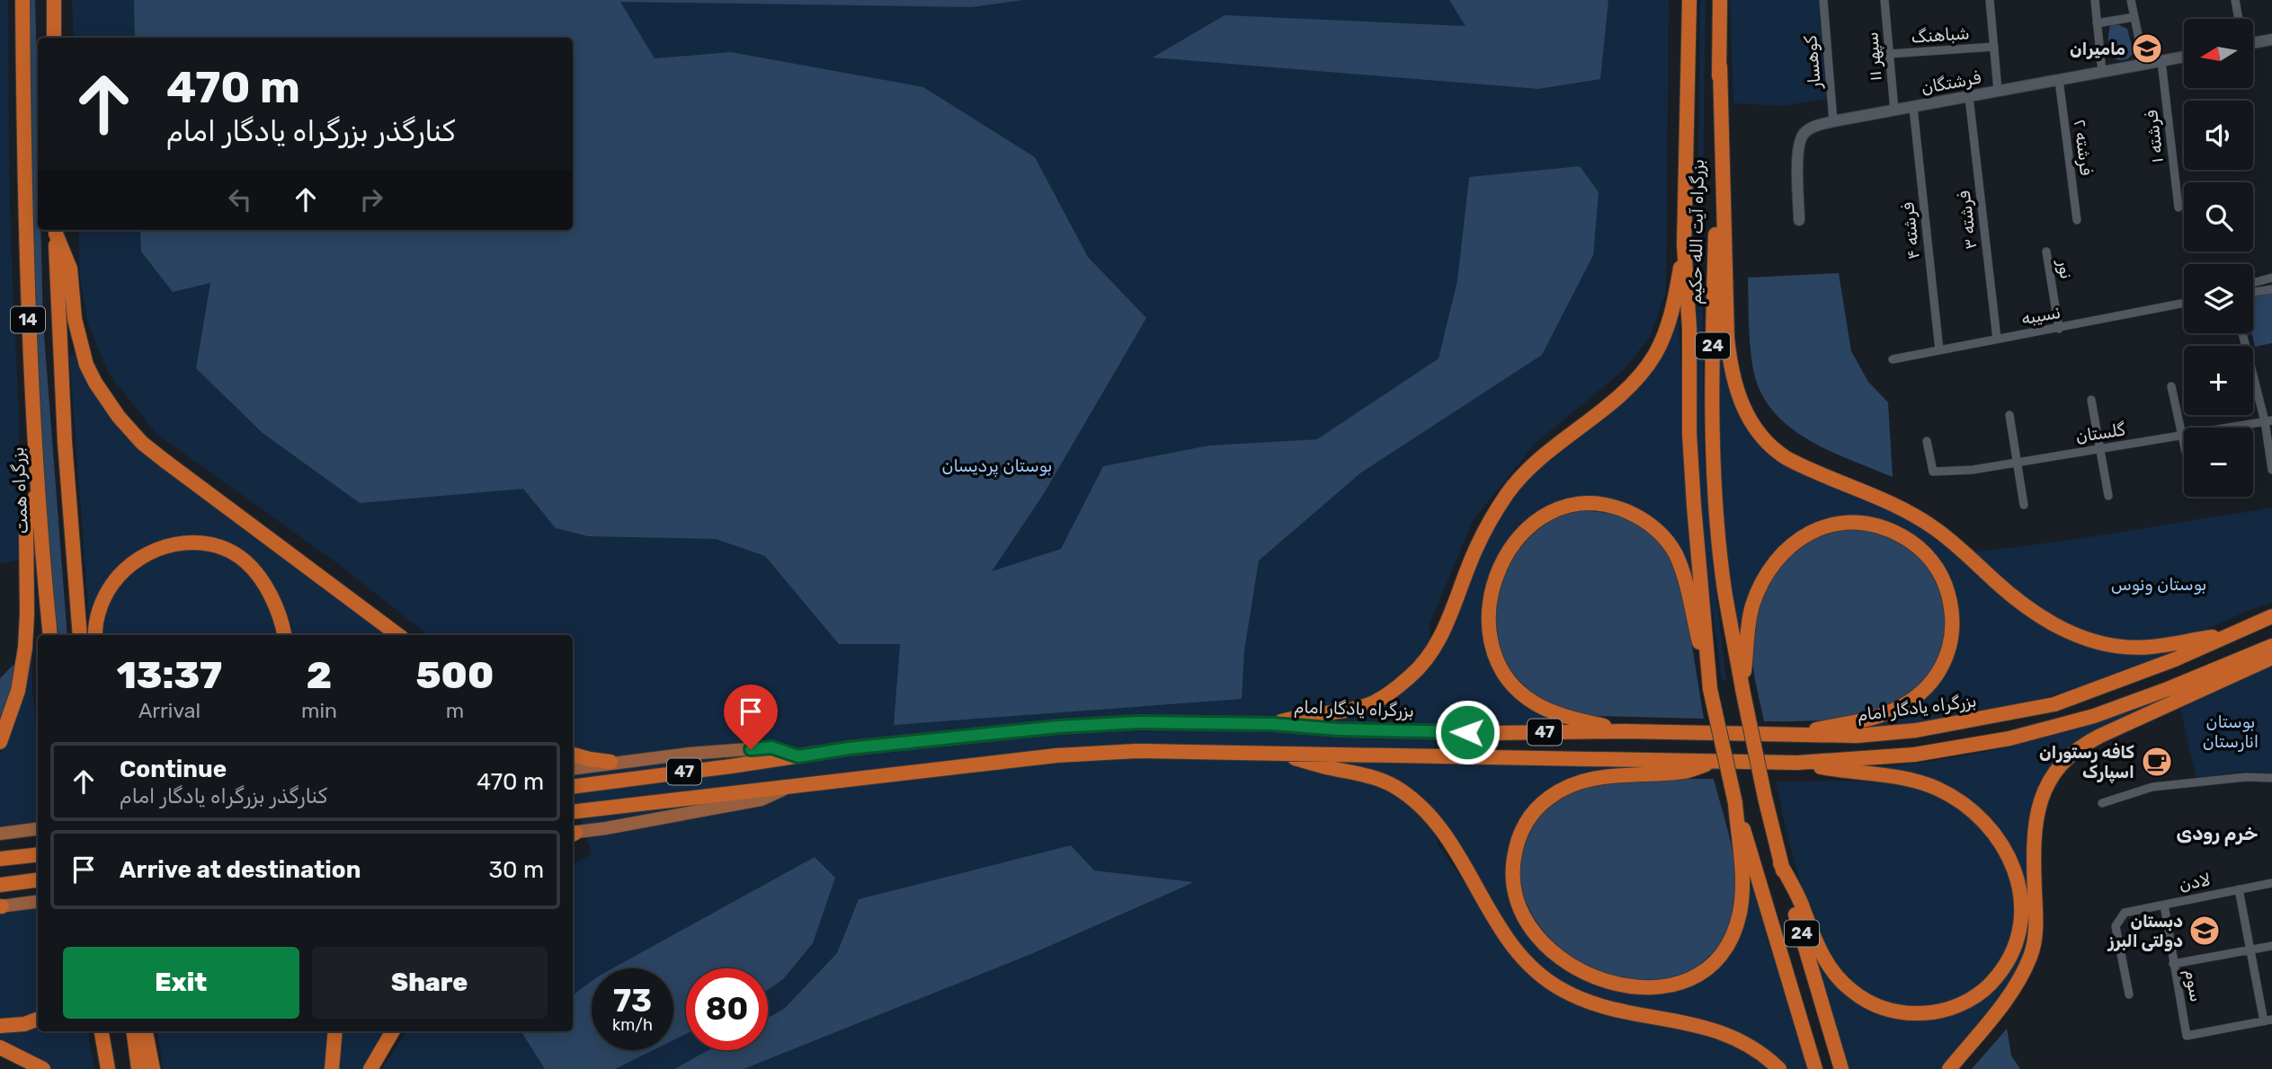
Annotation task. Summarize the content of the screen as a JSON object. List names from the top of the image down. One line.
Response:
{"streets":{"highway":["بزرگراه آیت الله حکیم","14","24","بزرگراه همت","بزرگراه یادگار امام","47"],"street":["شباهنگ","سپهر ۱۱","کوهسار","فرشتگان","فرشته ۱","فرشته ۲","فرشته ۳","فرشته ۴","نور","نسیبه","گلستان","لادن","سوم"]},"crossings":[["شباهنگ","سپهر ۱۱"],["سپهر ۱۱","فرشتگان"],["کوهسار","فرشتگان"],["فرشتگان","فرشته ۱"],["فرشتگان","فرشته ۲"],["فرشتگان","فرشته ۳"],["فرشتگان","فرشته ۴"],["فرشته ۳","نسیبه"],["فرشته ۴","نسیبه"],["بزرگراه آیت الله حکیم","24"],["نور","نسیبه"],["لادن","سوم"]],"districts":["خرم رودی"],"parks":["بوستان پردیسان","بوستان ونوس","بوستان انارستان"],"places":{"school or university":["مامیران","دبستان دولتی البرز"],"cafe":["کافه رستوران اسپارک"]},"north":"left","page":{"map_buttons":["+","−"],"turn":["470 m","کنارگذر بزرگراه یادگار امام"],"eta":["13:37","Arrival","2","min","500","m"],"list":[{"name":"Continue","note":"کنارگذر بزرگراه یادگار امام","value":"470 m"},{"name":"Arrive at destination","value":"30 m"}],"buttons":["Exit","Share"],"speed":"73 km/h","limit":"80"}}
